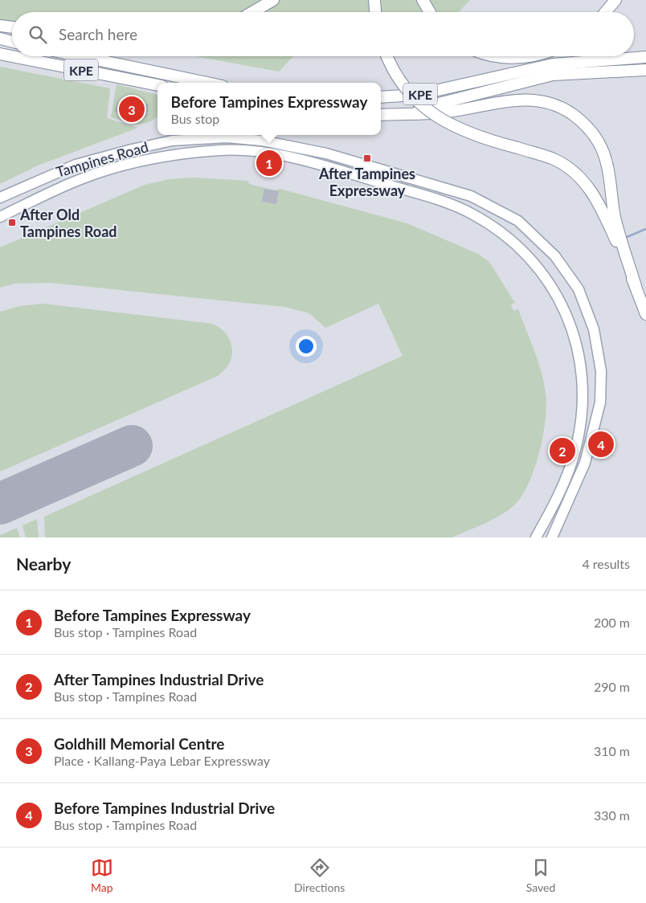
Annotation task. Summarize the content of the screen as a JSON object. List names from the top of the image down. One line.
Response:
{"streets":{"highway":["KPE"],"main road":["Tampines Road"]},"places":{"transit":["After Tampines Expressway","After Old Tampines Road"]},"page":{"search":"Search here","popup":["Before Tampines Expressway","Bus stop"],"pins":["3","1","4","2"],"heading":["Nearby","4 results"],"list":[{"mark":"1","name":"Before Tampines Expressway","note":"Bus stop · Tampines Road","value":"200 m"},{"mark":"2","name":"After Tampines Industrial Drive","note":"Bus stop · Tampines Road","value":"290 m"},{"mark":"3","name":"Goldhill Memorial Centre","note":"Place · Kallang-Paya Lebar Expressway","value":"310 m"},{"mark":"4","name":"Before Tampines Industrial Drive","note":"Bus stop · Tampines Road","value":"330 m"}],"nav":["Map","Directions","Saved"]}}
